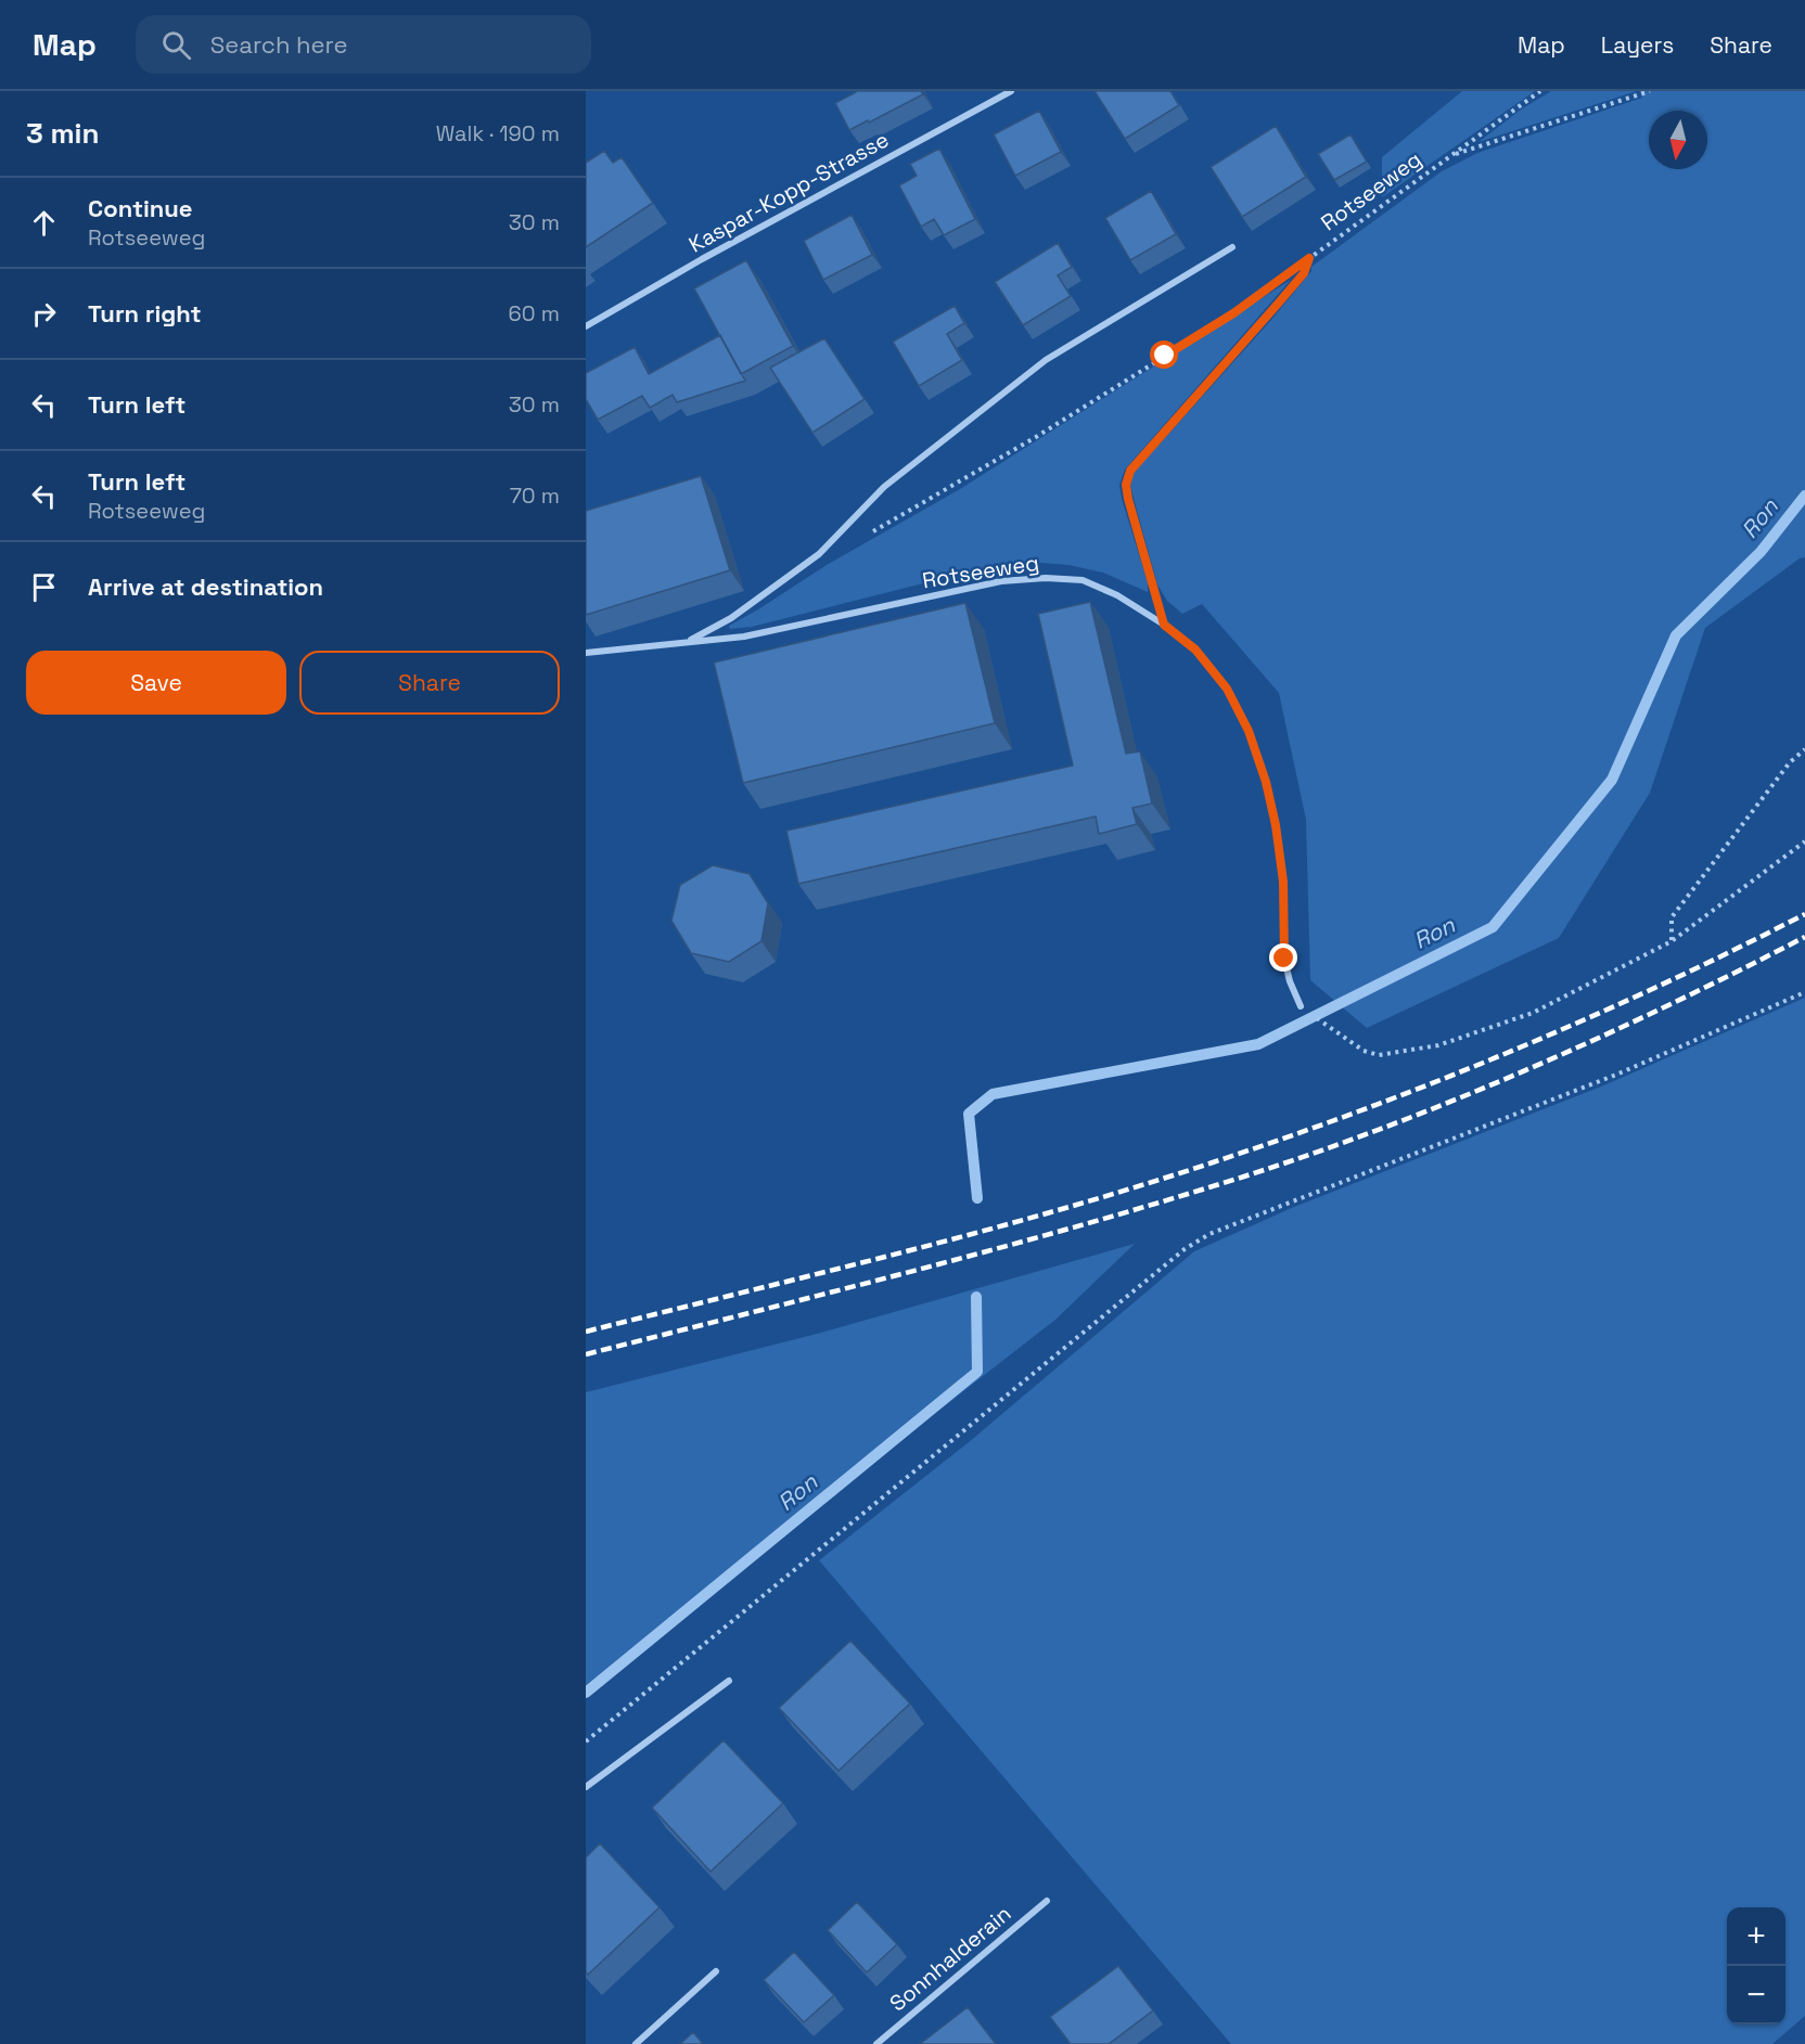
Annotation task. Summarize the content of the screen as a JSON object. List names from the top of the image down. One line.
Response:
{"streets":{"street":["Rotseeweg","Kaspar-Kopp-Strasse","Sonnhalderain"]},"water":["Ron"],"north":"bottom","page":{"header":"Map","search":"Search here","nav":["Map","Layers","Share"],"heading":["3 min","Walk · 190 m"],"list":[["Continue","Rotseeweg","30 m"],["Turn right","60 m"],["Turn left","30 m"],["Turn left","Rotseeweg","70 m"],"Arrive at destination"],"buttons":["Save","Share"],"map_buttons":["+","−"]}}
